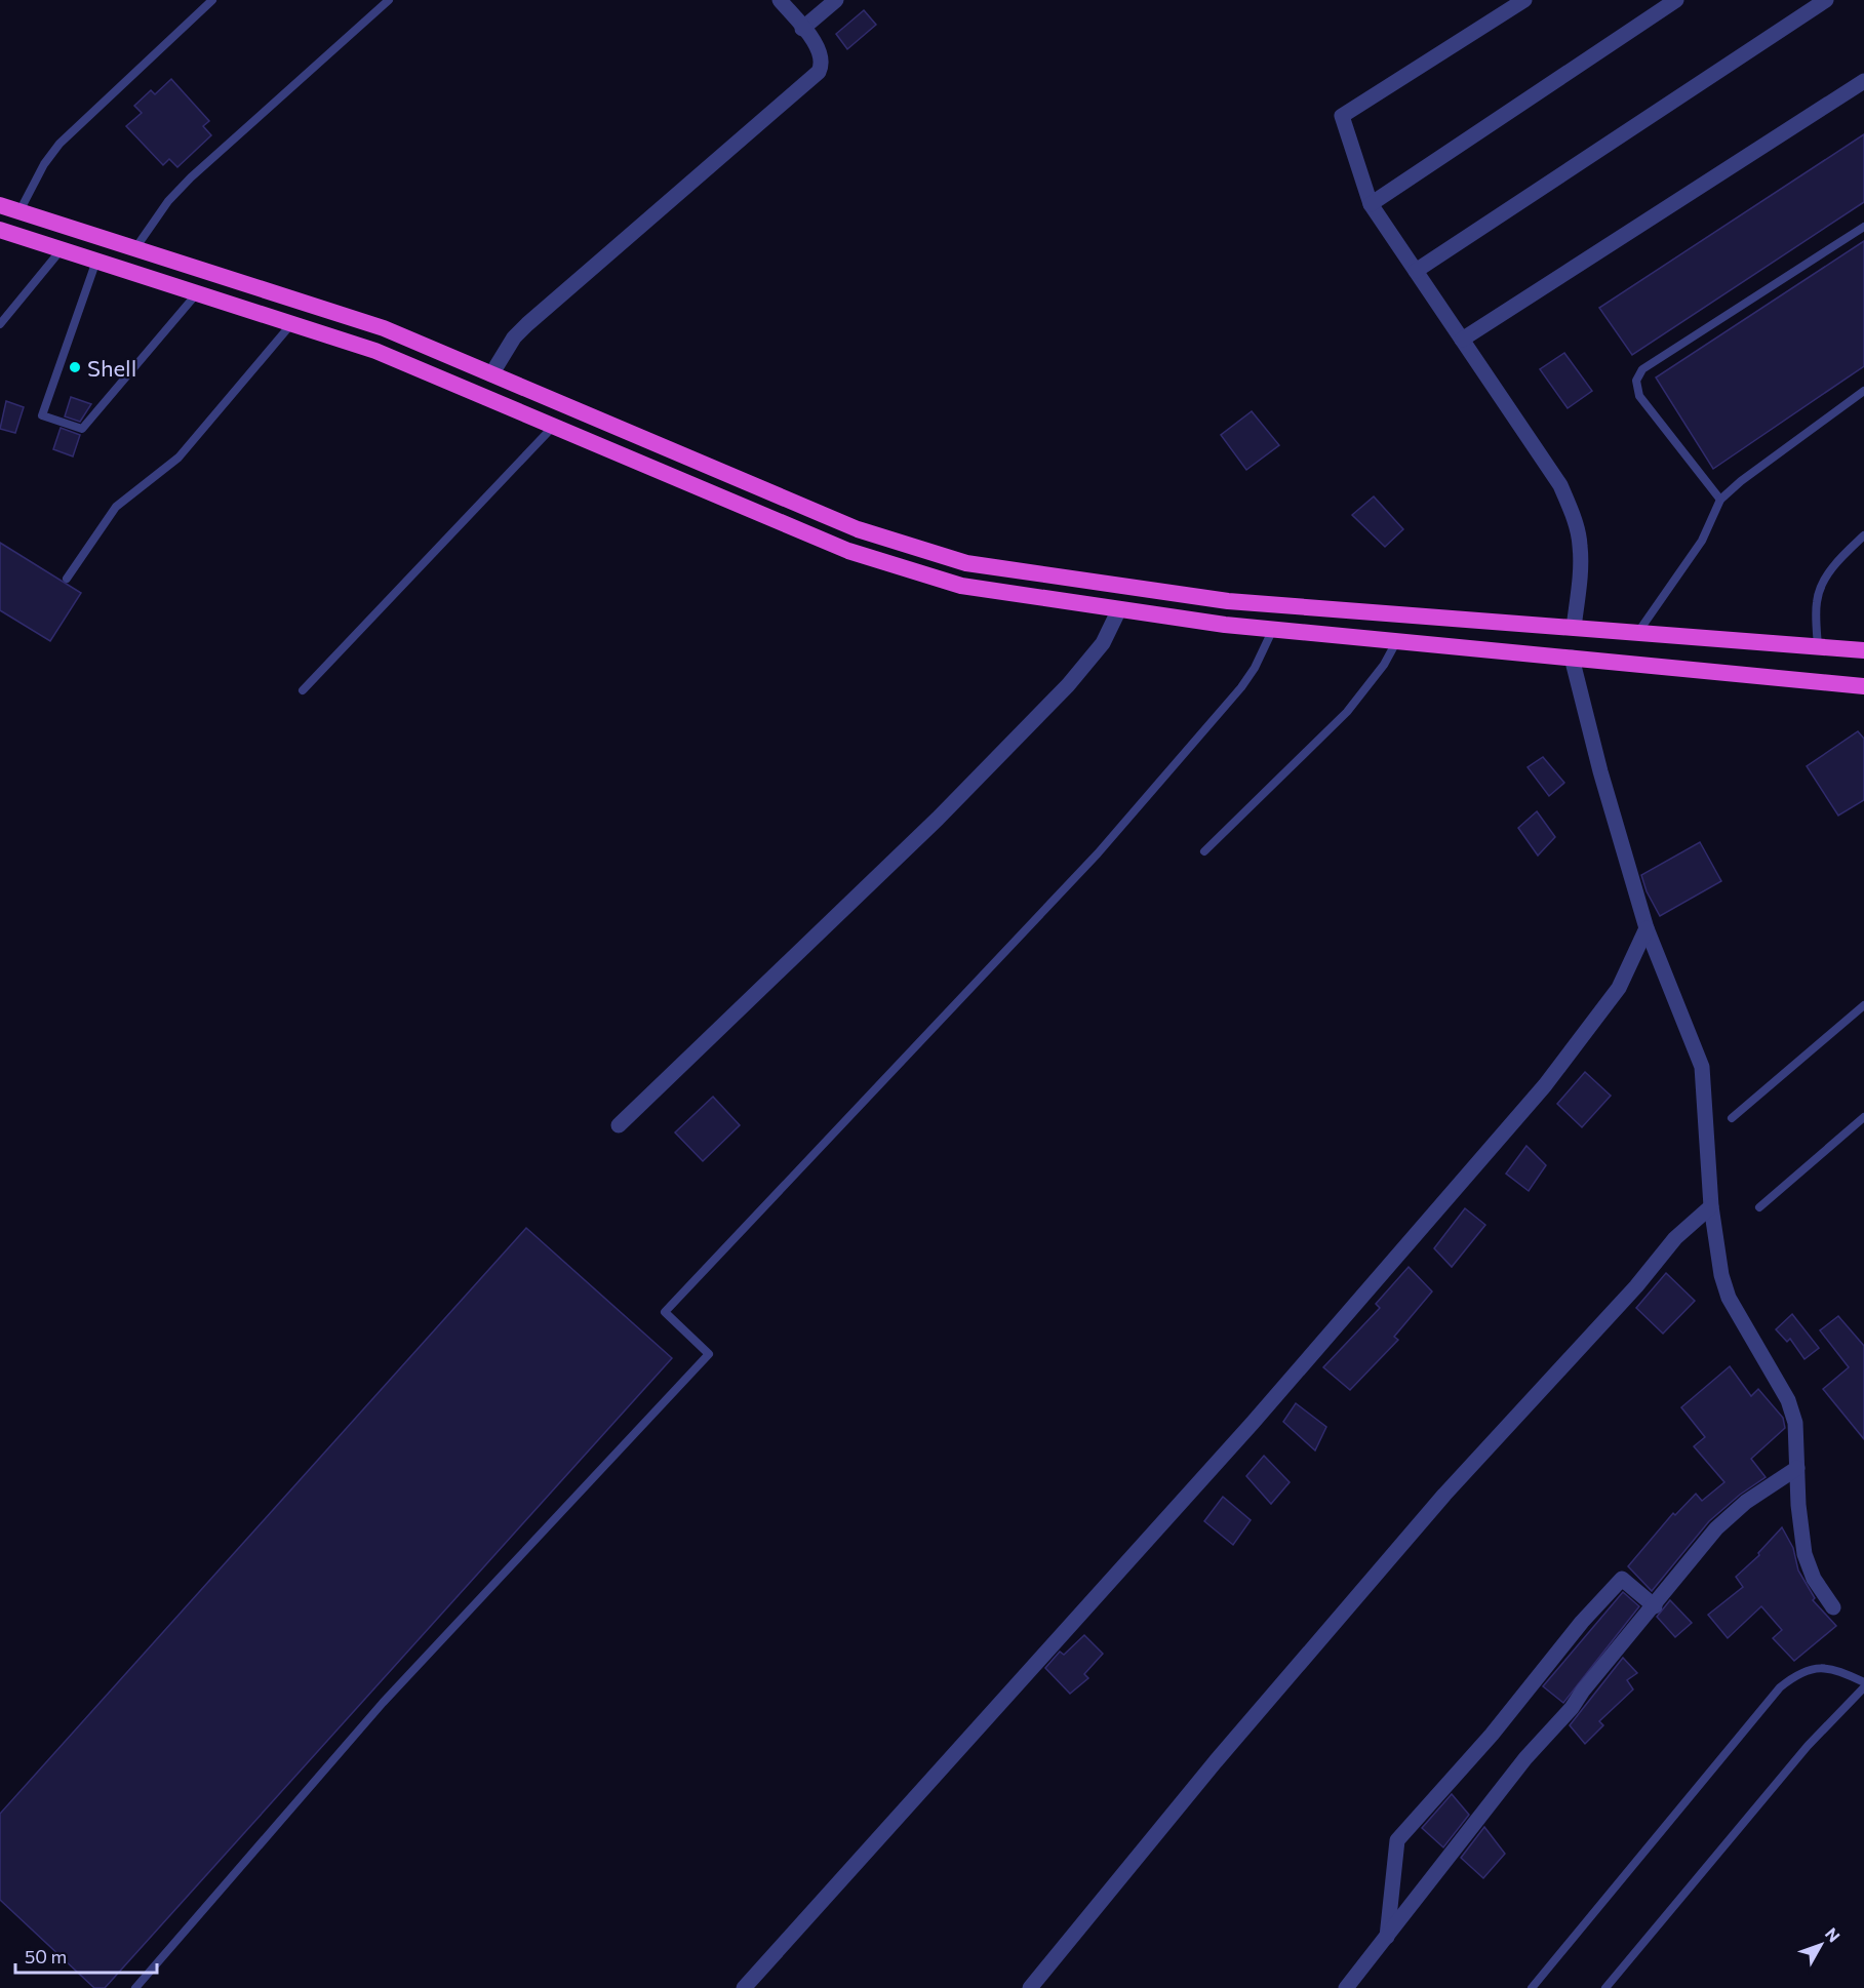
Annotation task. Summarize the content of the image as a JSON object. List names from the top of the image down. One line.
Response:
{"places":["Shell"],"scale_bar":"50 m","north":"top right"}
